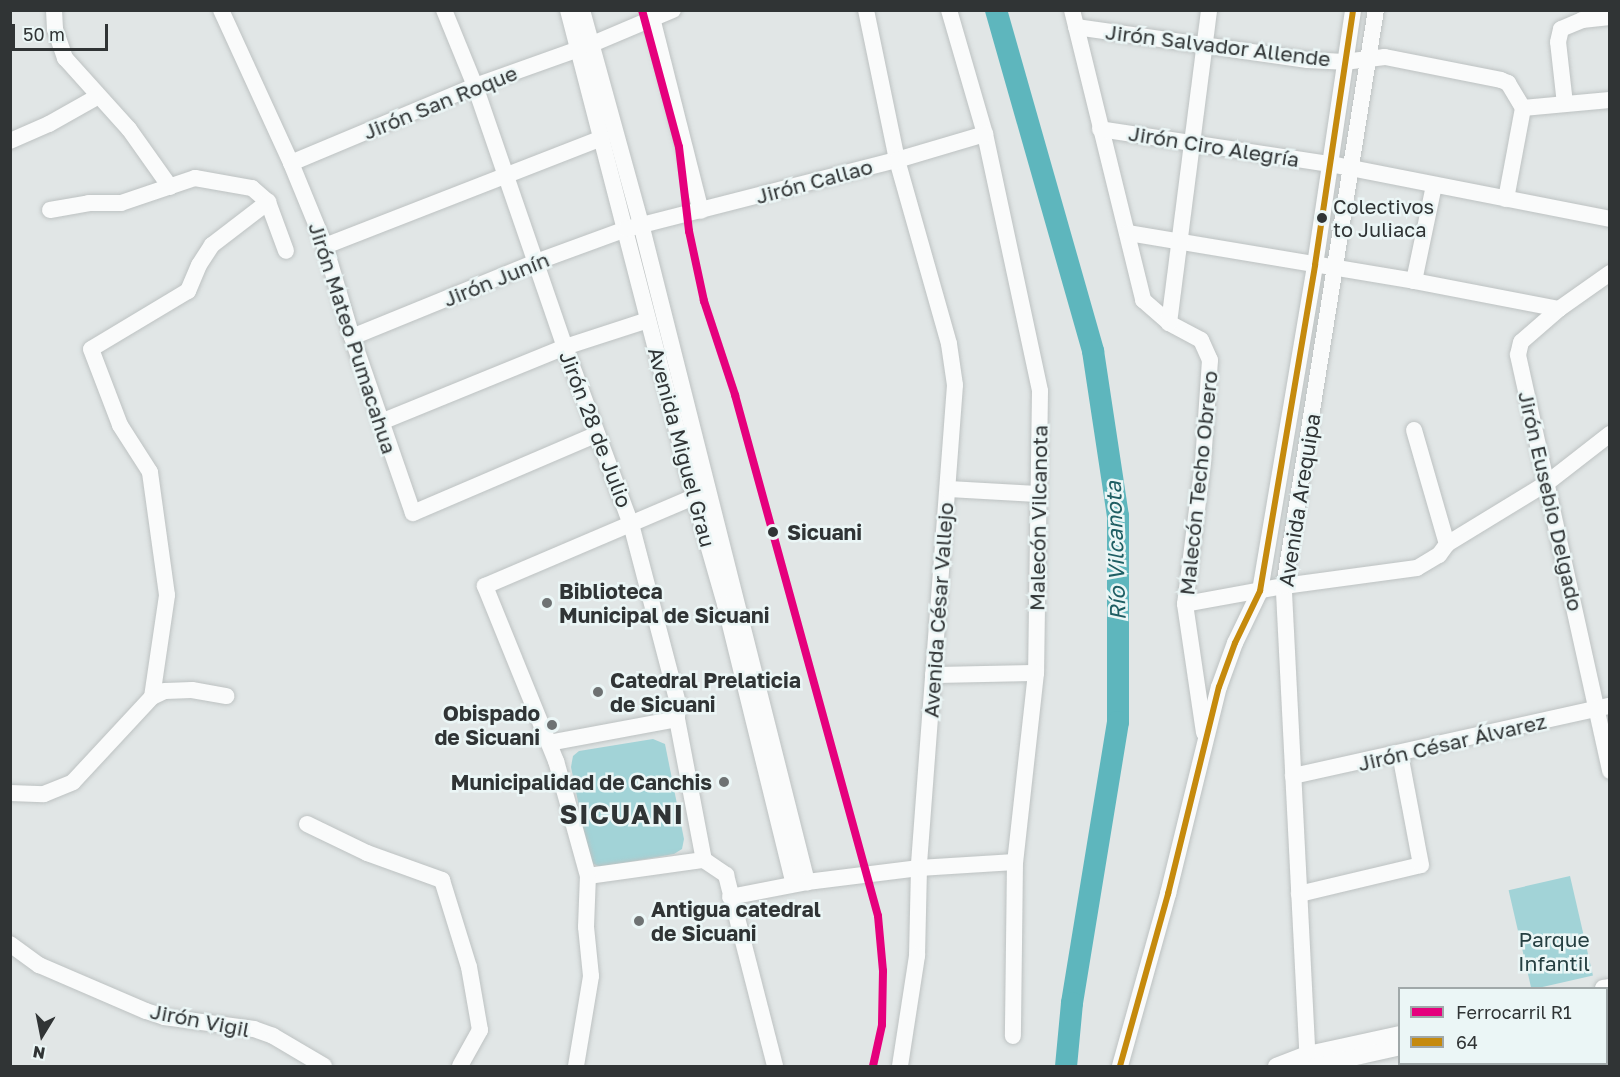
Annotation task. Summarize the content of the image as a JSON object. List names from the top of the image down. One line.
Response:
{"streets":{"street":["Jirón Salvador Allende","Jirón San Roque","Jirón Ciro Alegría","Jirón Callao","Jirón Junín","Jirón Mateo Pumacahua","Jirón 28 de Julio","Avenida Miguel Grau","Malecón Techo Obrero","Avenida Arequipa","Jirón Eusebio Delgado","Malecón Vilcanota","Avenida César Vallejo","Jirón César Álvarez","Jirón Vigil"]},"crossings":[["Jirón Salvador Allende","Malecón Techo Obrero"],["Jirón Salvador Allende","Avenida Arequipa"],["Jirón San Roque","Jirón Mateo Pumacahua"],["Jirón San Roque","Jirón 28 de Julio"],["Jirón San Roque","Avenida Miguel Grau"],["Jirón Ciro Alegría","Malecón Techo Obrero"],["Jirón Ciro Alegría","Avenida Arequipa"],["Jirón Callao","Jirón Junín"],["Jirón Callao","Avenida Miguel Grau"],["Jirón Callao","Malecón Vilcanota"],["Jirón Callao","Avenida César Vallejo"],["Jirón Junín","Jirón Mateo Pumacahua"],["Jirón Junín","Jirón 28 de Julio"],["Jirón Junín","Avenida Miguel Grau"],["Jirón Mateo Pumacahua","Jirón 28 de Julio"],["Malecón Techo Obrero","Avenida Arequipa"],["Avenida Arequipa","Jirón César Álvarez"],["Jirón Eusebio Delgado","Jirón César Álvarez"]],"districts":["SICUANI"],"water":["Río Vilcanota"],"parks":["Parque Infantil"],"places":["Colectivos to Juliaca","Sicuani","Biblioteca Municipal de Sicuani","Catedral Prelaticia de Sicuani","Obispado de Sicuani","Municipalidad de Canchis","Antigua catedral de Sicuani"],"lines":["rail line R1","transit line 64"],"legend":["Ferrocarril R1","64"],"scale_bar":"50 m","north":"bottom"}
